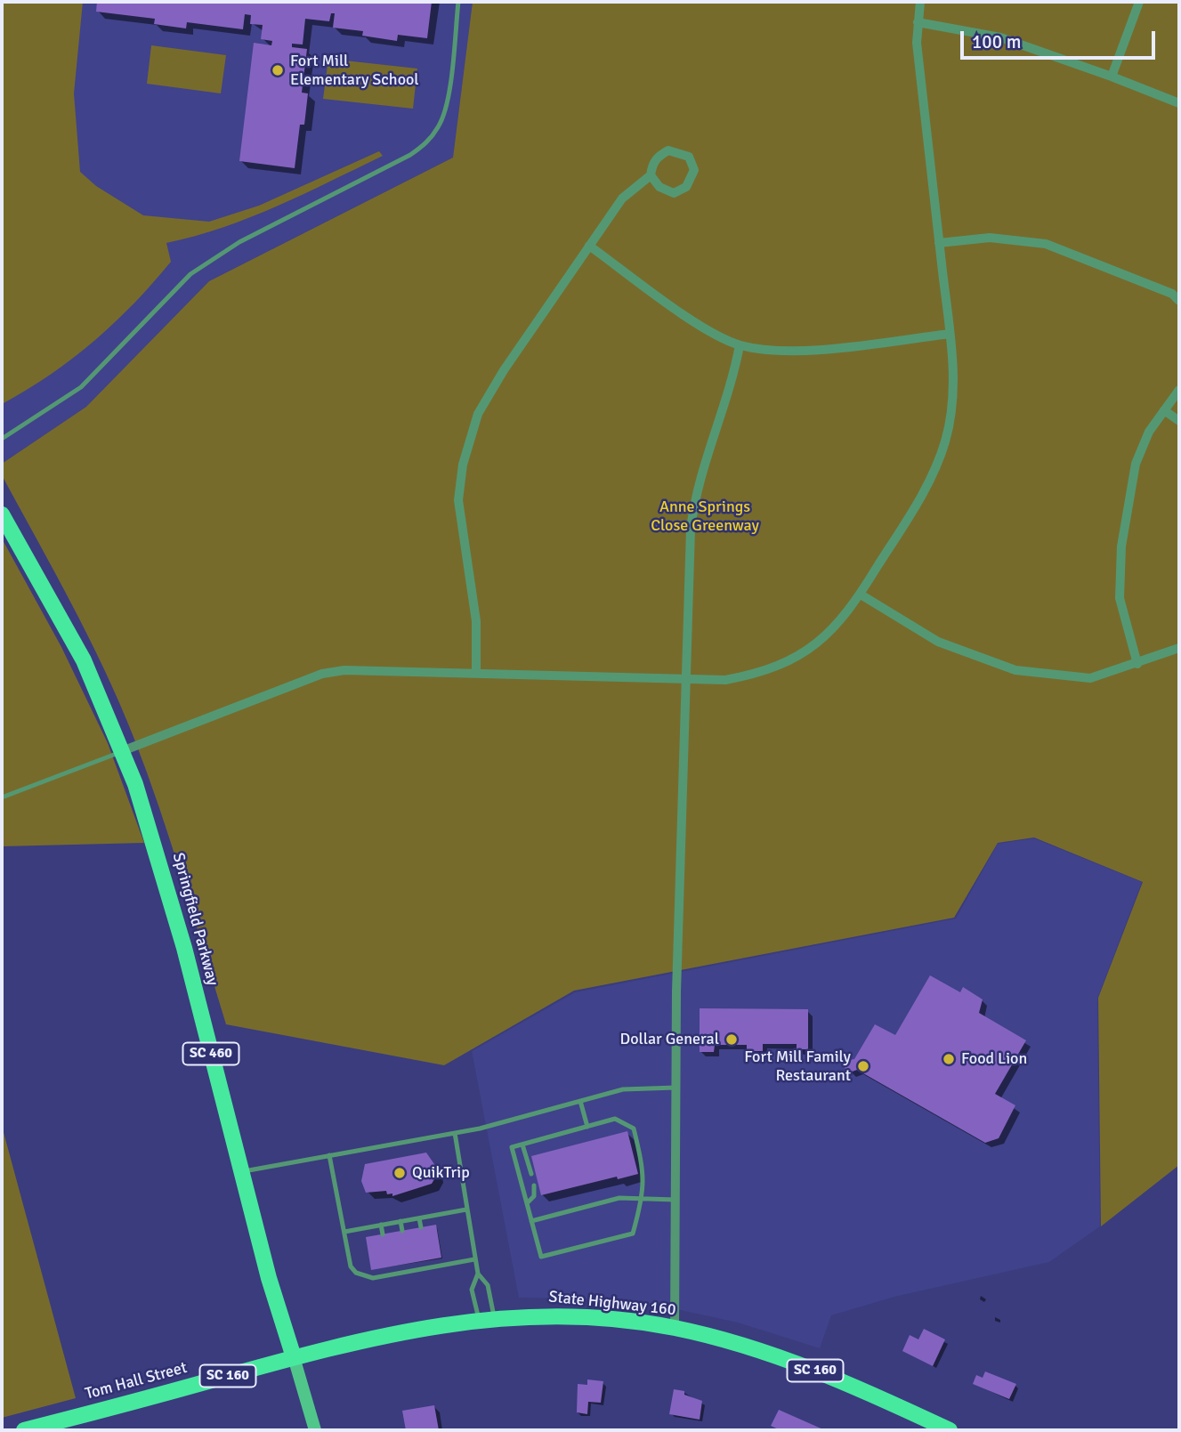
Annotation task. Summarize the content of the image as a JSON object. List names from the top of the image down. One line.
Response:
{"streets":{"main road":["Springfield Parkway","SC 460","State Highway 160","SC 160","Tom Hall Street"]},"crossings":[["Springfield Parkway","SC 460"],["Springfield Parkway","State Highway 160"],["Springfield Parkway","Tom Hall Street"],["SC 460","State Highway 160"],["SC 460","Tom Hall Street"],["State Highway 160","Tom Hall Street"]],"parks":["Anne Springs Close Greenway"],"places":["Fort Mill Elementary School","Dollar General","Food Lion","Fort Mill Family Restaurant","QuikTrip"],"scale_bar":"100 m"}
